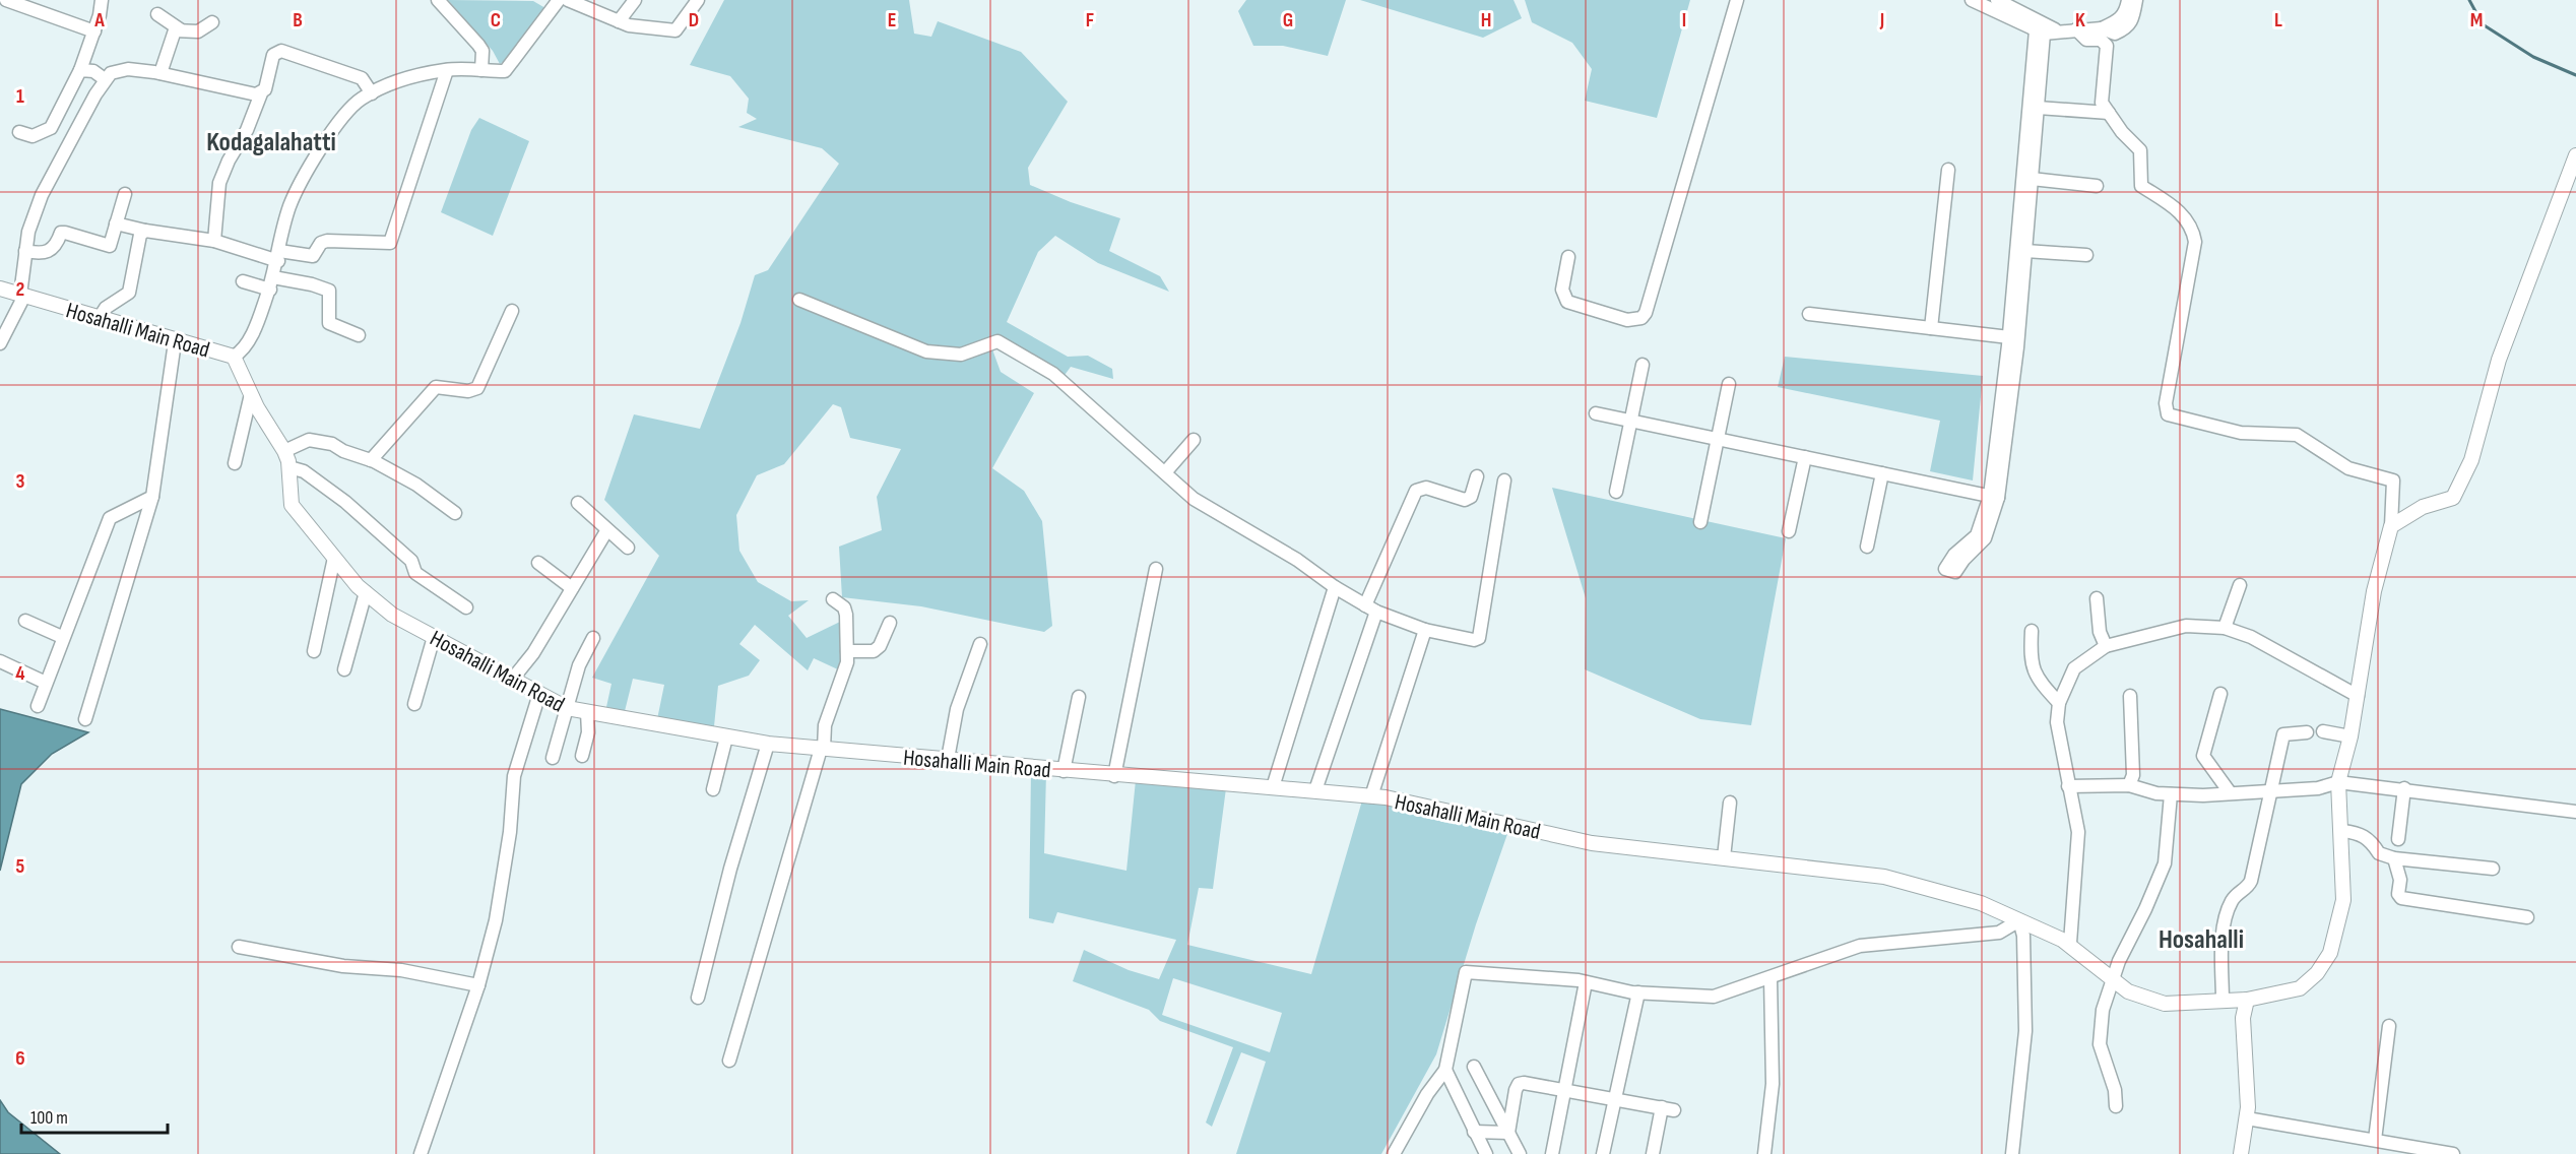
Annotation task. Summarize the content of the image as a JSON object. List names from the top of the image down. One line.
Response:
{"streets":{"street":["Hosahalli Main Road"]},"districts":["Kodagalahatti","Hosahalli"],"scale_bar":"100 m","grid":{"columns":["A","B","C","D","E","F","G","H","I","J","K","L","M"],"rows":["1","2","3","4","5","6"]}}
